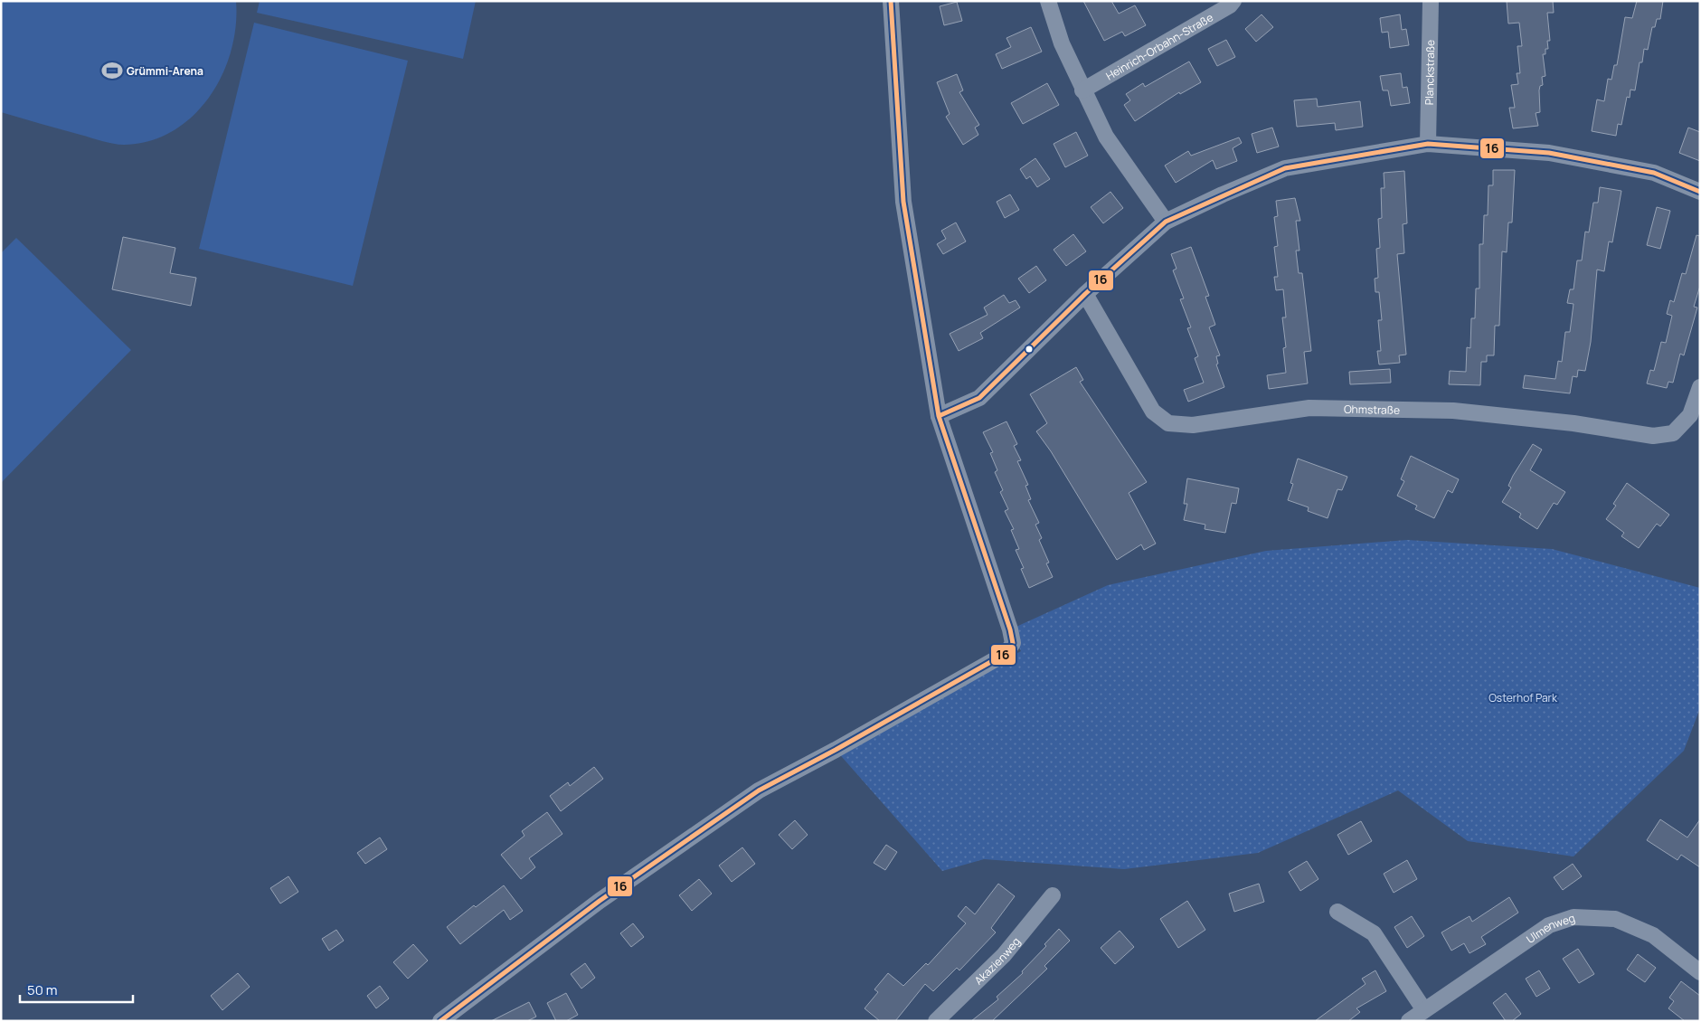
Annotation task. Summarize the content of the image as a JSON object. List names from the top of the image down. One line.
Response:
{"streets":{"street":["Heinrich-Orbahn-Straße","Planckstraße","Ohmstraße","Ulmenweg","Akazienweg"]},"parks":["Osterhof Park"],"places":{"sports":["Grümmi-Arena"]},"lines":["transit line 16"],"scale_bar":"50 m"}
